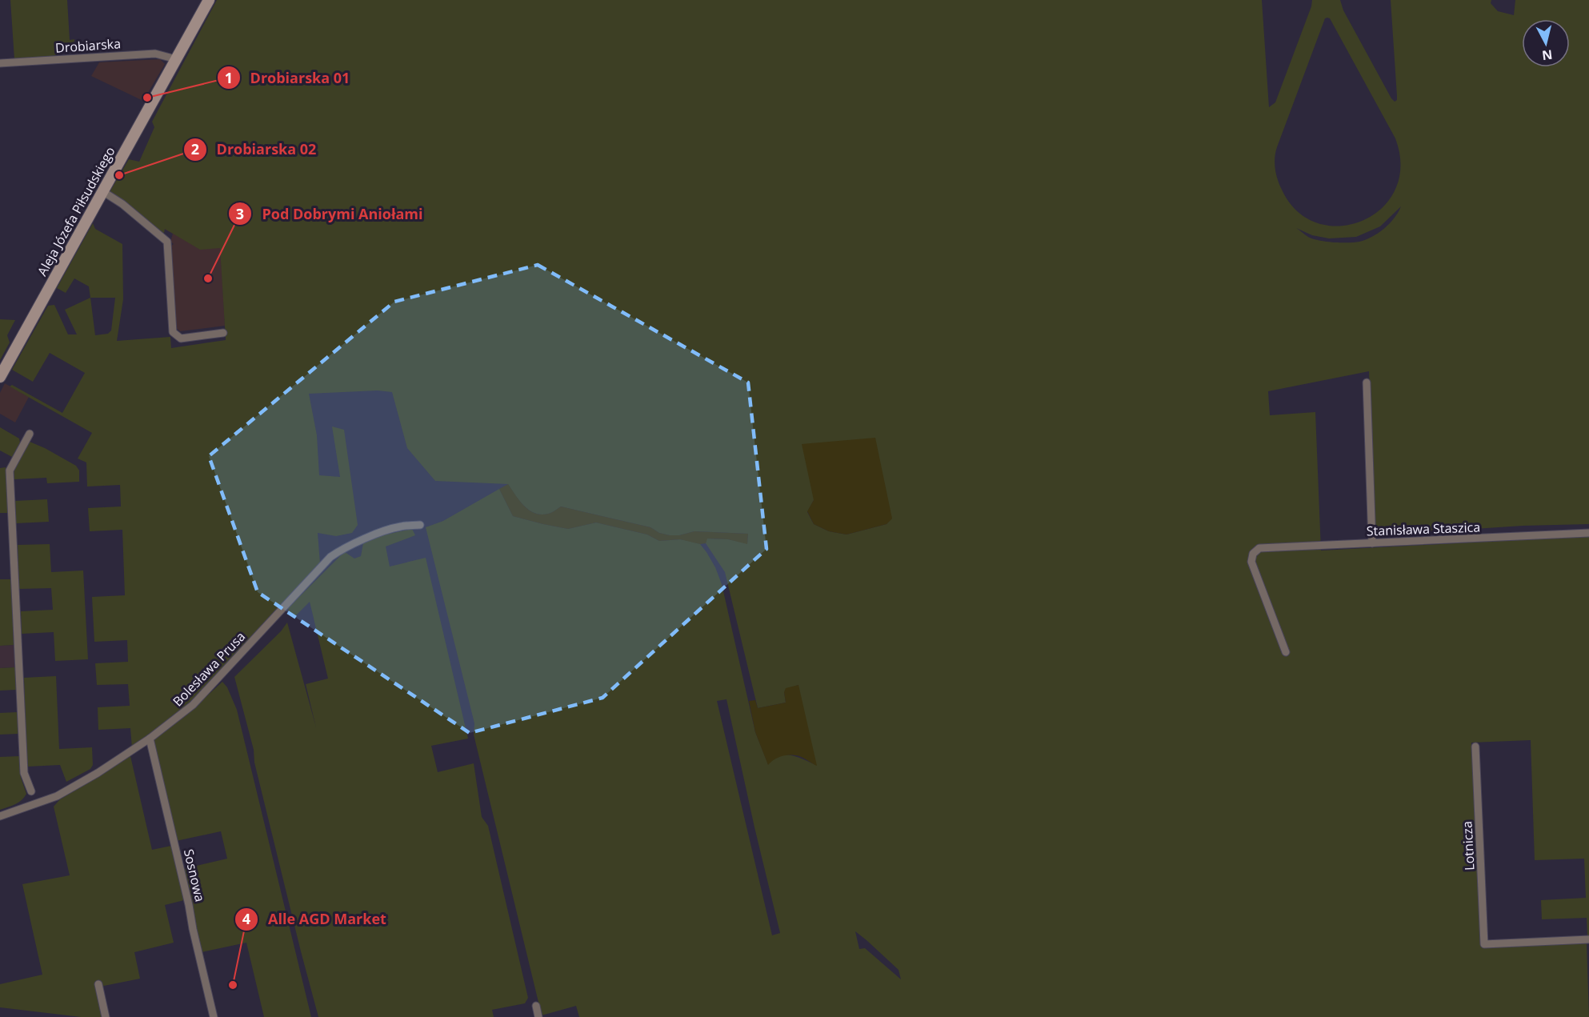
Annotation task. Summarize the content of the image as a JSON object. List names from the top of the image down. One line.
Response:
{"streets":{"main road":["Aleja Józefa Piłsudskiego"],"street":["Drobiarska","Stanisława Staszica","Bolesława Prusa","Lotnicza","Sosnowa"]},"crossings":[["Drobiarska","Aleja Józefa Piłsudskiego"],["Bolesława Prusa","Sosnowa"]],"places":["Drobiarska 01","Drobiarska 02","Pod Dobrymi Aniołami","Alle AGD Market"],"north":"bottom"}
